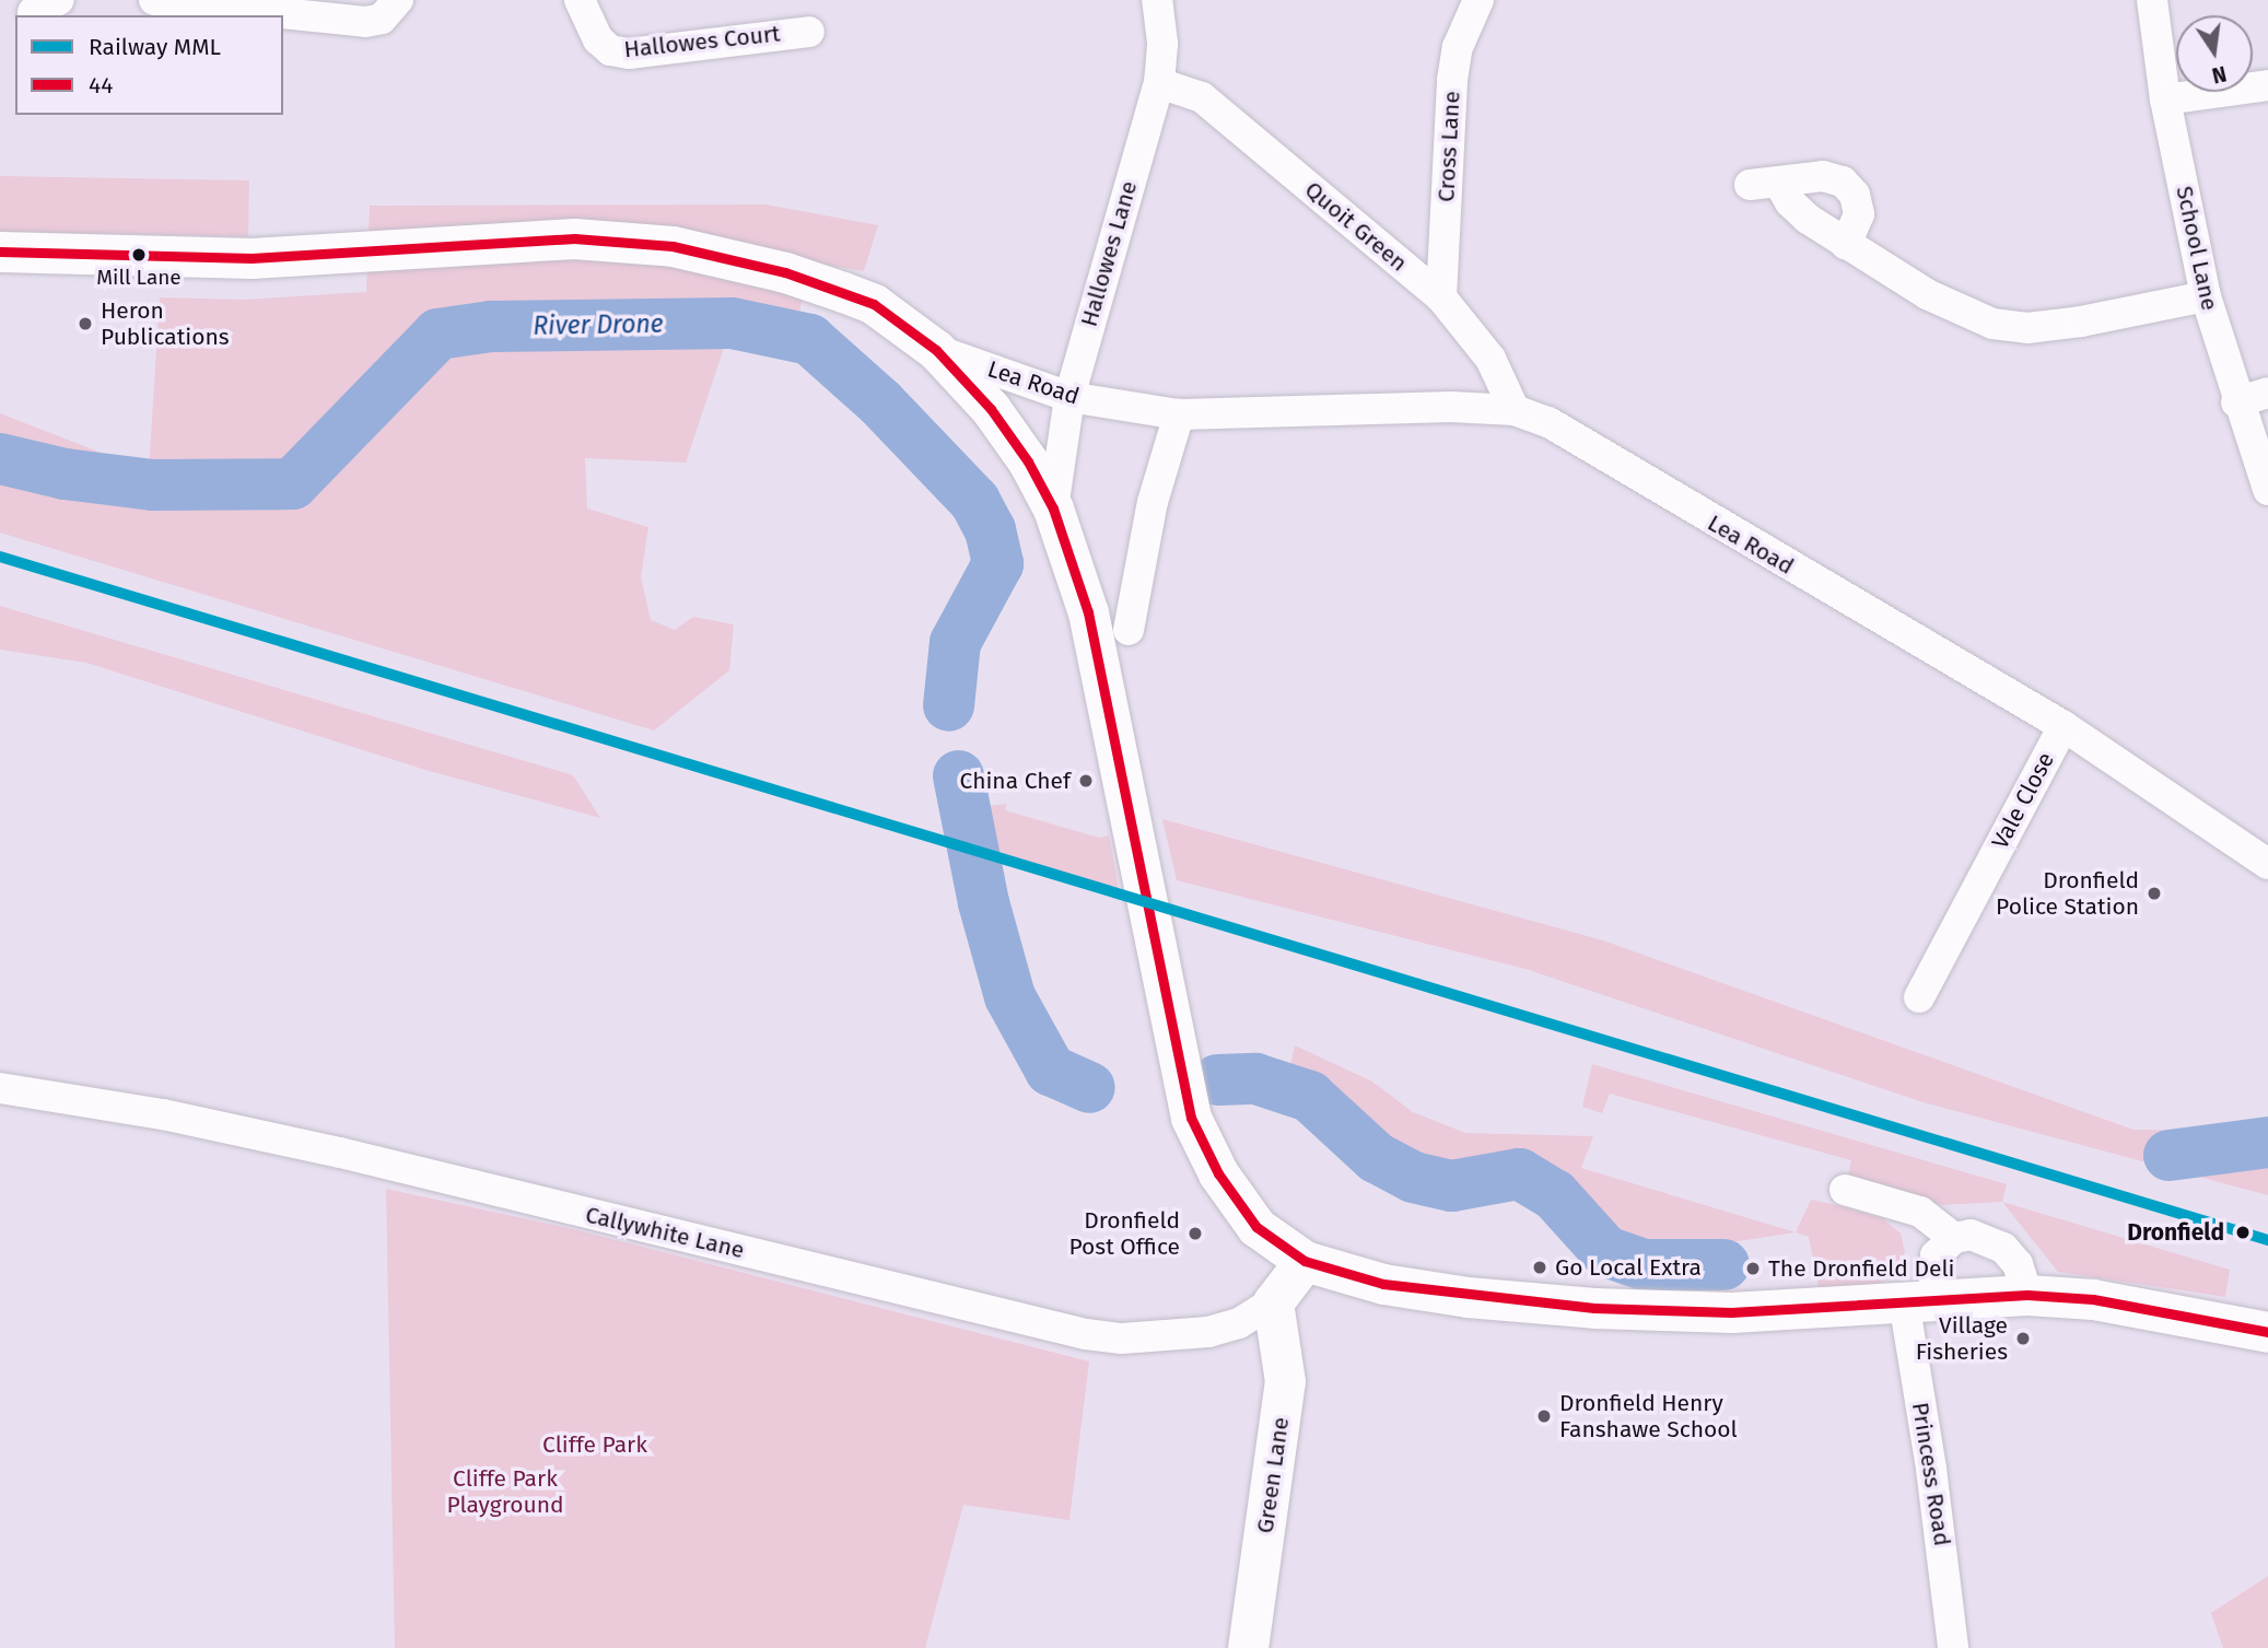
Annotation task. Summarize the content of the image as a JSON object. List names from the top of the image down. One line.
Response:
{"streets":{"main road":["Callywhite Lane","Green Lane"],"street":["Hallowes Court","Cross Lane","Quoit Green","School Lane","Hallowes Lane","Lea Road","Vale Close","Princess Road"]},"crossings":[["Cross Lane","Quoit Green"],["Quoit Green","Hallowes Lane"],["Quoit Green","Lea Road"],["Hallowes Lane","Lea Road"],["Lea Road","Vale Close"],["Callywhite Lane","Green Lane"]],"water":["River Drone"],"parks":["Cliffe Park","Cliffe Park Playground"],"places":["Mill Lane","Heron Publications","China Chef","Dronfield Police Station","Dronfield","Dronfield Post Office","Go Local Extra","The Dronfield Deli","Village Fisheries","Dronfield Henry Fanshawe School"],"lines":["transit line 44","rail line MML"],"legend":["Railway MML","44"],"north":"bottom"}
